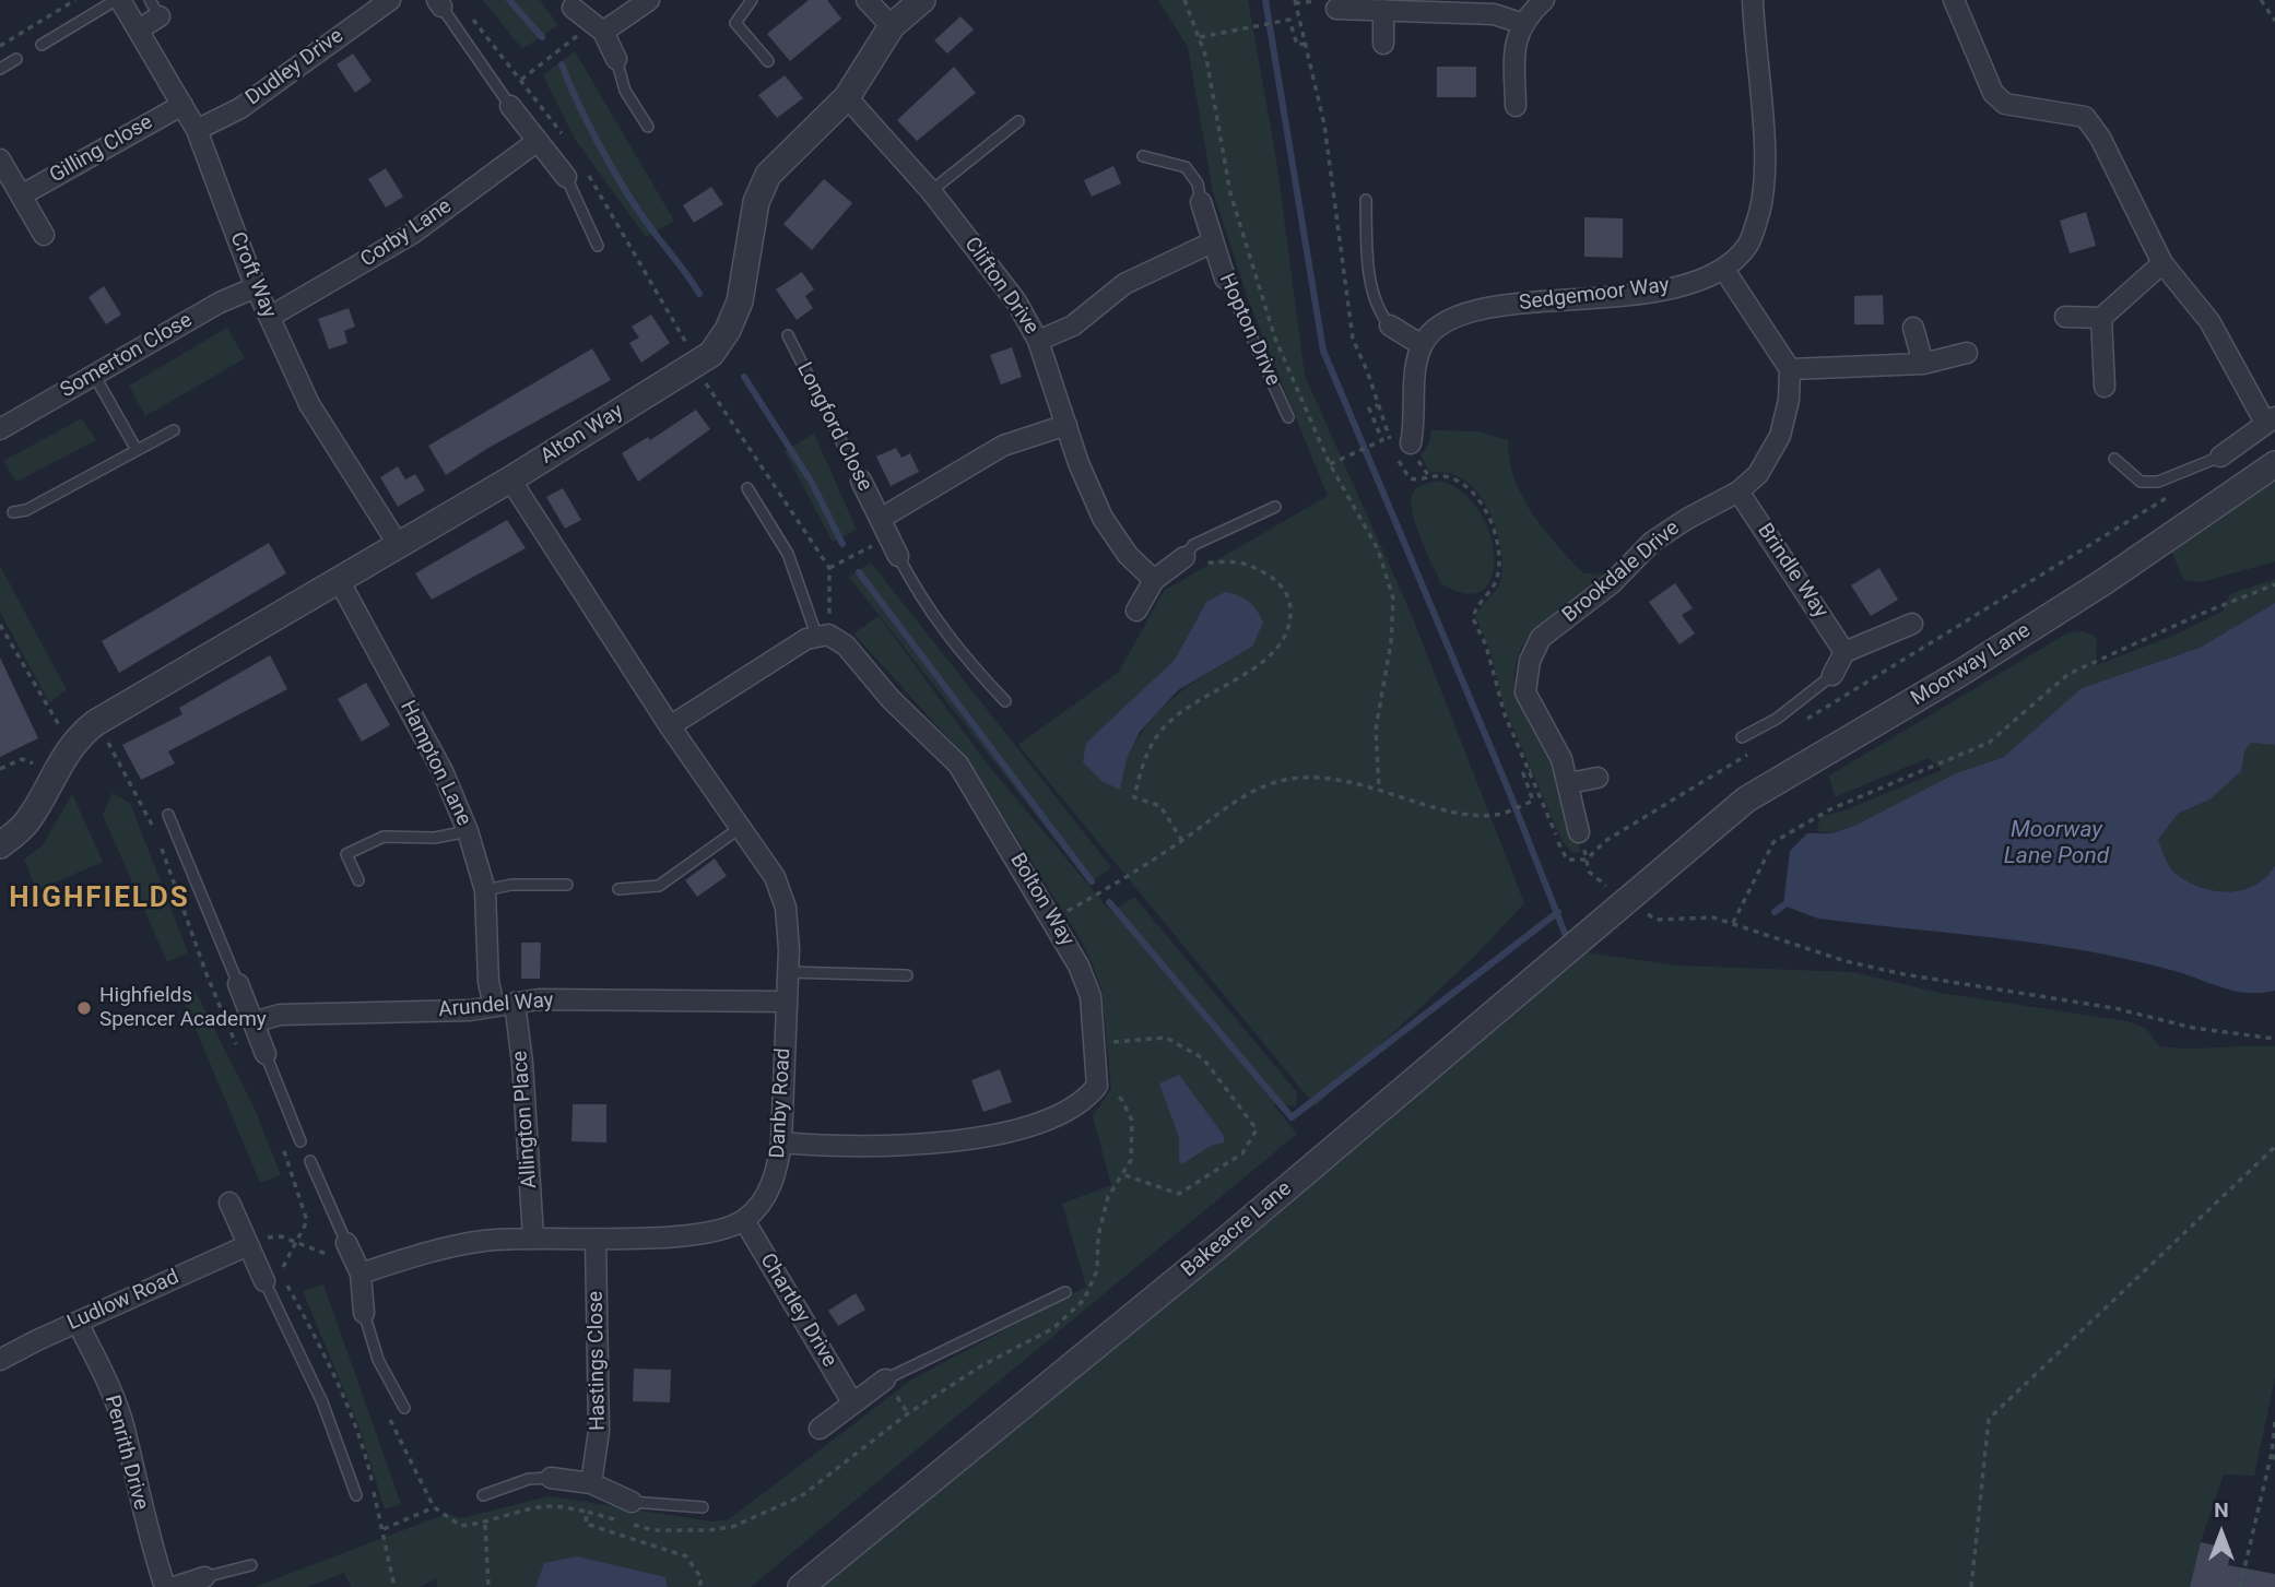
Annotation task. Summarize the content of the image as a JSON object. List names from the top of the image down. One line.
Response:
{"streets":{"street":["Dudley Drive","Gilling Close","Corby Lane","Croft Way","Clifton Drive","Sedgemoor Way","Hopton Drive","Somerton Close","Longford Close","Alton Way","Brindle Way","Brookdale Drive","Moorway Lane","Hampton Lane","Bolton Way","Arundel Way","Danby Road","Allington Place","Bakeacre Lane","Ludlow Road","Chartley Drive","Hastings Close","Penrith Drive"]},"crossings":[["Dudley Drive","Croft Way"],["Gilling Close","Croft Way"],["Corby Lane","Croft Way"],["Croft Way","Somerton Close"],["Croft Way","Alton Way"],["Clifton Drive","Longford Close"],["Clifton Drive","Alton Way"],["Alton Way","Hampton Lane"],["Alton Way","Danby Road"],["Brindle Way","Brookdale Drive"],["Moorway Lane","Bakeacre Lane"],["Hampton Lane","Arundel Way"],["Arundel Way","Danby Road"],["Arundel Way","Allington Place"],["Danby Road","Chartley Drive"],["Ludlow Road","Penrith Drive"]],"districts":["HIGHFIELDS"],"water":["Moorway Lane Pond"],"places":["Highfields Spencer Academy"],"north":"top"}
